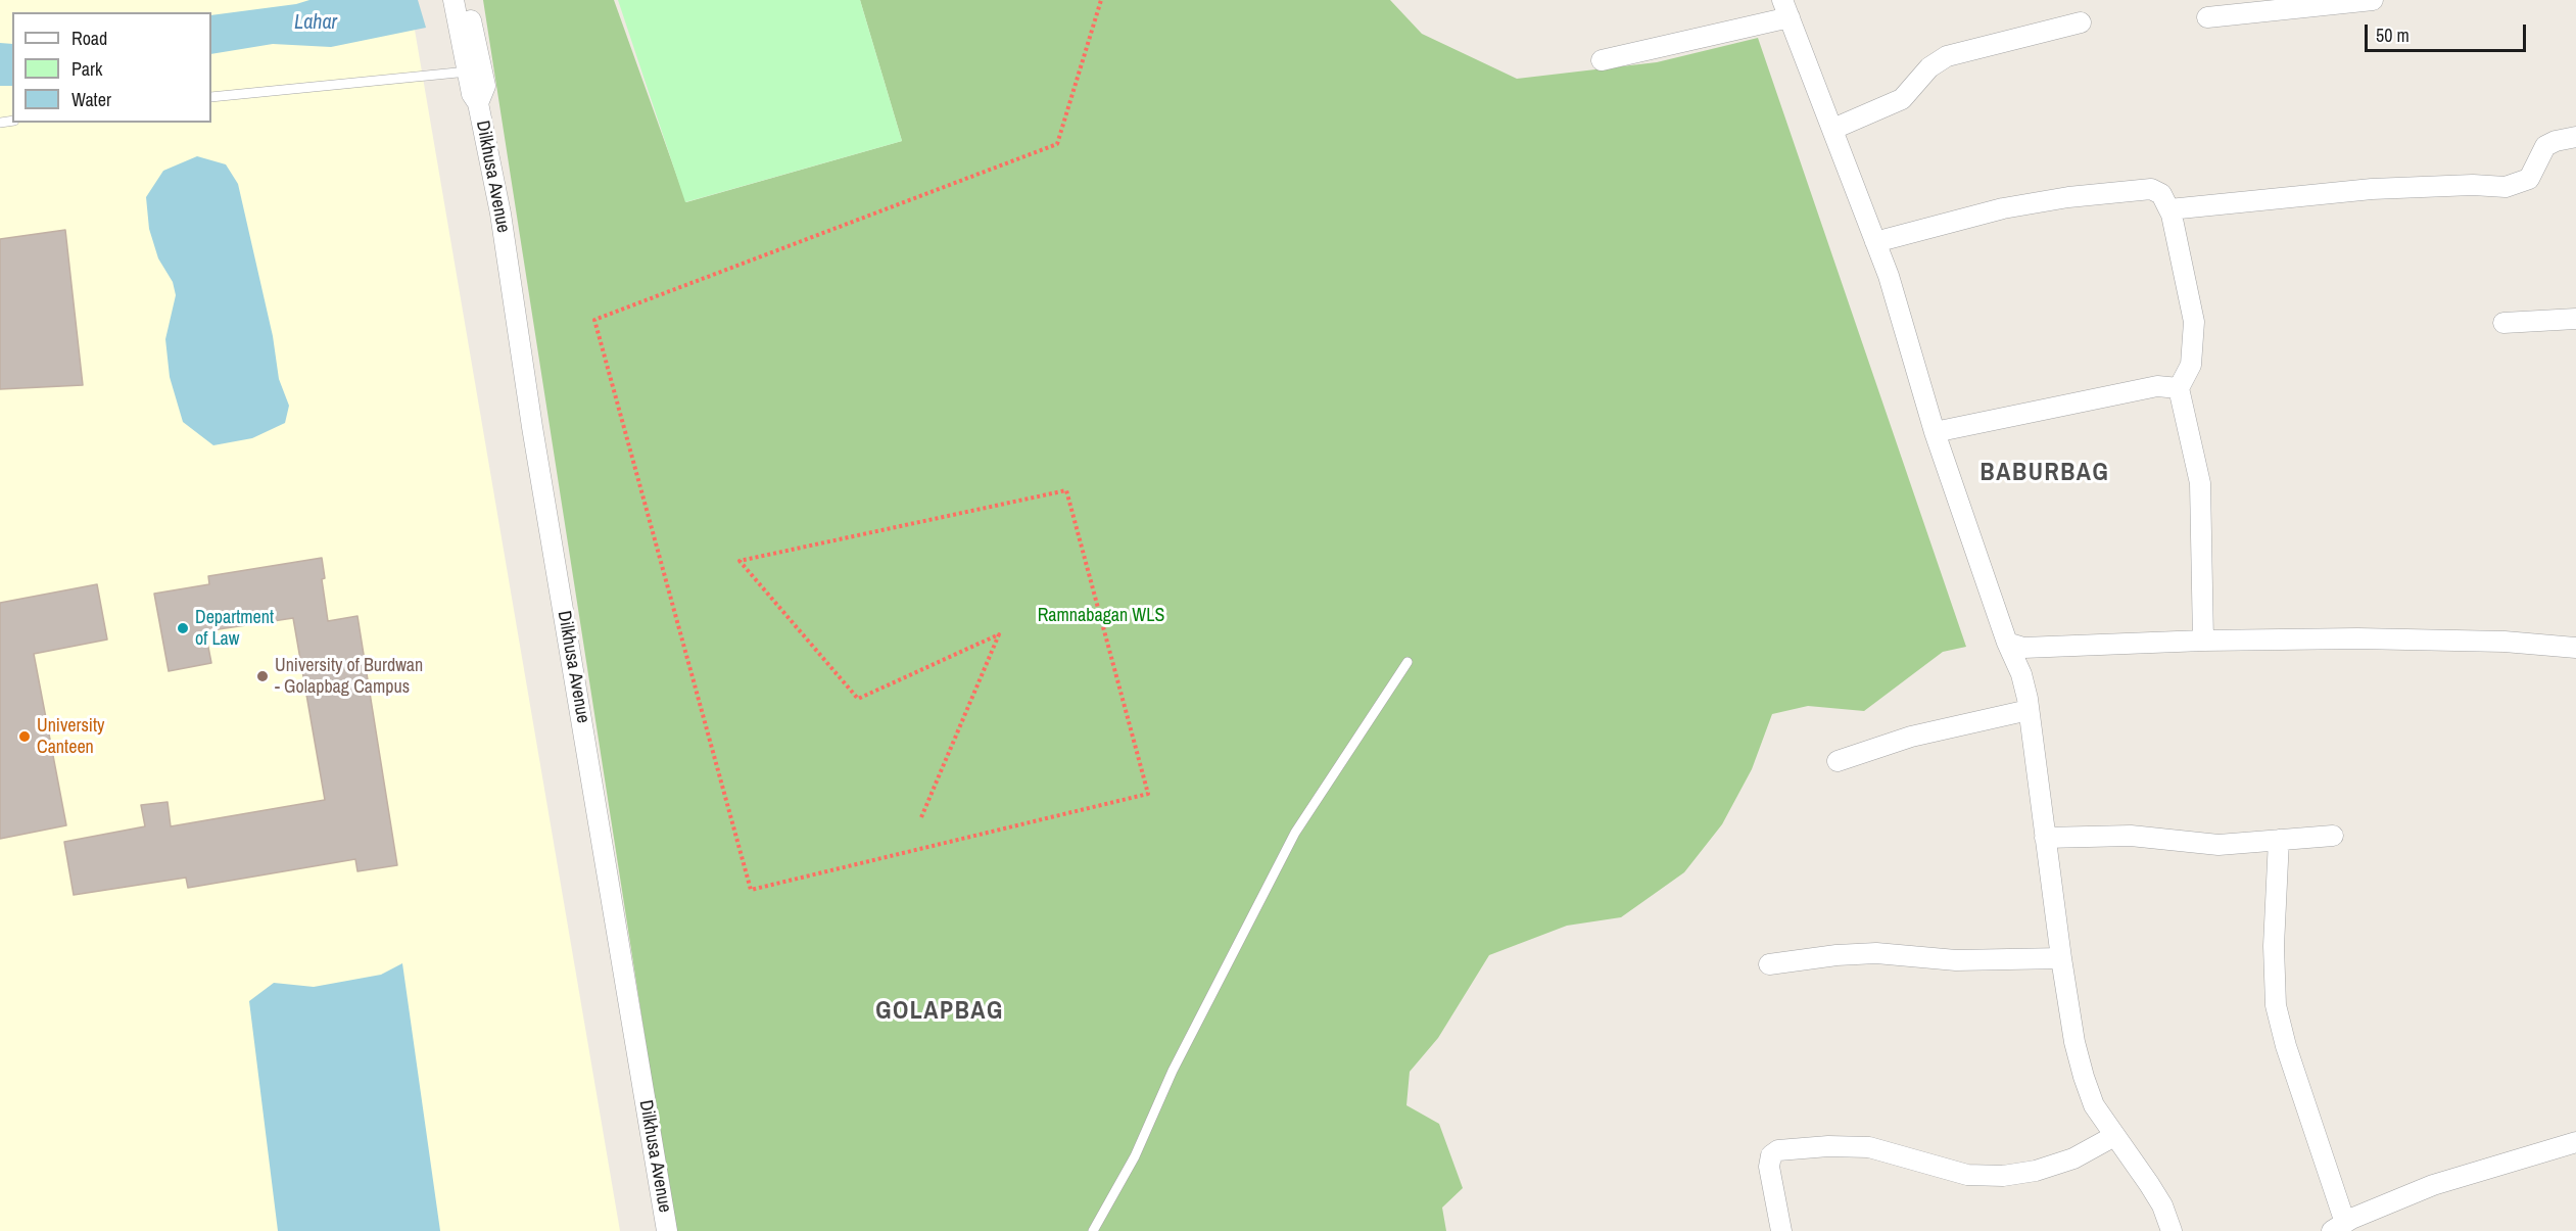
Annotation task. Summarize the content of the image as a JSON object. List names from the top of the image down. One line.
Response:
{"streets":{"street":["Dilkhusa Avenue"]},"districts":["BABURBAG","GOLAPBAG"],"water":["Lahar"],"parks":["Ramnabagan WLS"],"places":["Department of Law","University of Burdwan - Golapbag Campus","University Canteen"],"legend":["Road","Park","Water"],"scale_bar":"50 m"}
